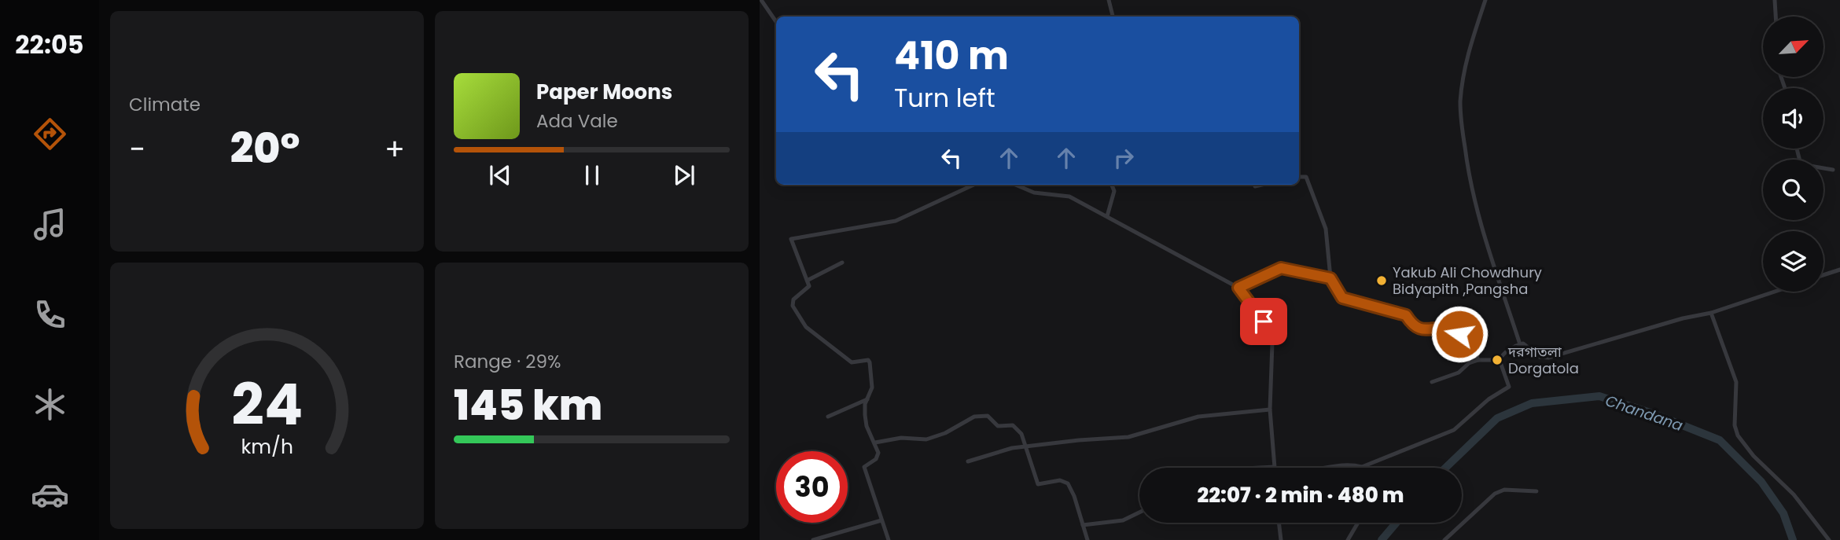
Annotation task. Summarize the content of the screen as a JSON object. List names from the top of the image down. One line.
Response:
{"water":["Chandana"],"places":["Yakub Ali Chowdhury Bidyapith ,Pangsha","দরগাতলা Dorgatola"],"north":"top right","page":{"tabs":"22:05","tile":["Climate",["Range · 29%","145 km"]],"turn":["410 m","Turn left"],"song":["Paper Moons","Ada Vale"],"heat":["−","20°","+"],"limit":"30","trip":"22:07 · 2 min · 480 m","gauge":["24","km/h"]}}
